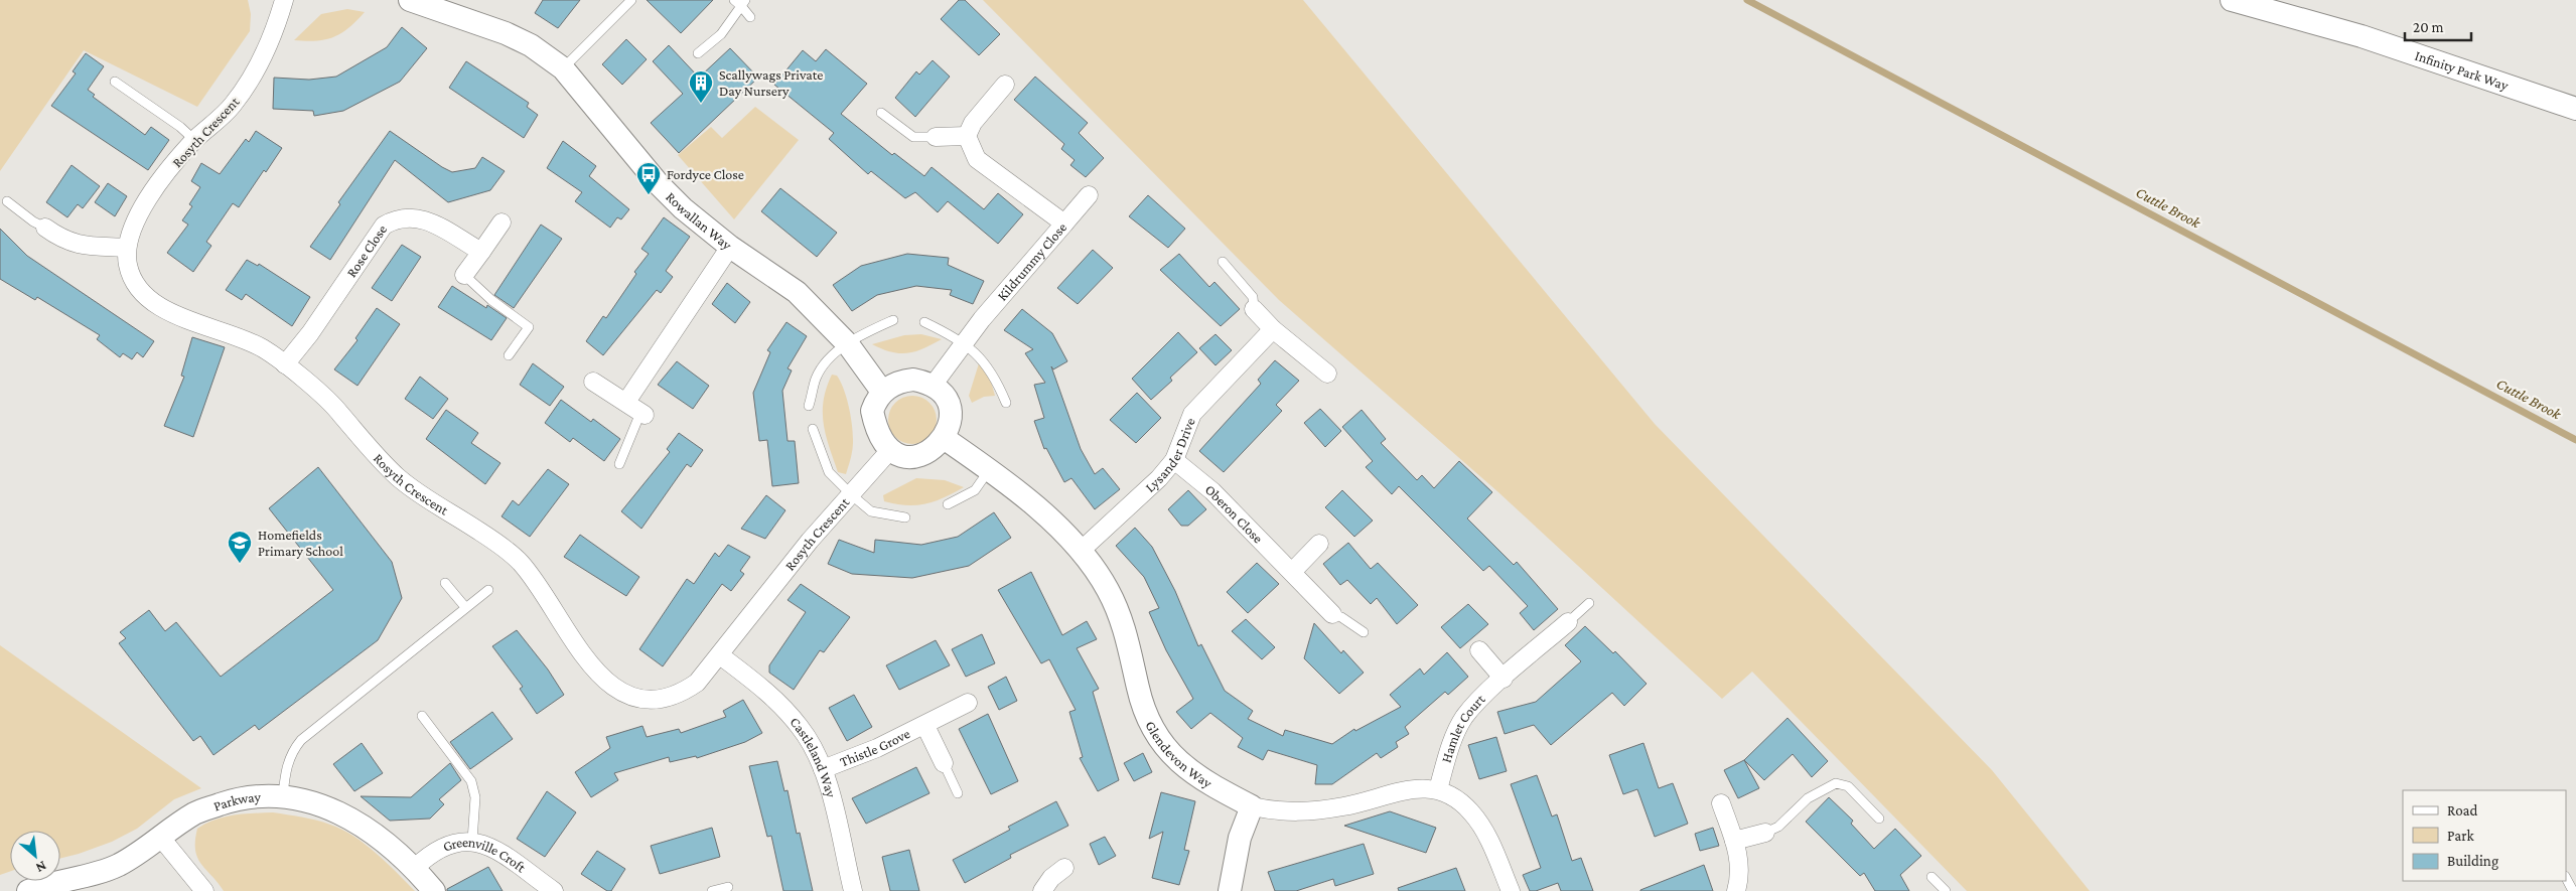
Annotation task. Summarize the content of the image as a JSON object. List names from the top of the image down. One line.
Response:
{"streets":{"street":["Infinity Park Way","Rosyth Crescent","Rowallan Way","Rose Close","Kildrummy Close","Lysander Drive","Oberon Close","Hamlet Court","Thistle Grove","Glendevon Way","Castleland Way","Parkway","Greenville Croft"]},"crossings":[["Rosyth Crescent","Rowallan Way"],["Rosyth Crescent","Rose Close"],["Rosyth Crescent","Kildrummy Close"],["Rosyth Crescent","Glendevon Way"],["Rosyth Crescent","Castleland Way"],["Rowallan Way","Kildrummy Close"],["Rowallan Way","Glendevon Way"],["Kildrummy Close","Glendevon Way"],["Lysander Drive","Oberon Close"],["Lysander Drive","Glendevon Way"],["Hamlet Court","Glendevon Way"],["Thistle Grove","Castleland Way"],["Parkway","Greenville Croft"]],"water":["Cuttle Brook"],"places":{"building":["Scallywags Private Day Nursery"],"bus stop":["Fordyce Close"],"school or university":["Homefields Primary School"]},"legend":["Road","Park","Building"],"scale_bar":"20 m","north":"bottom right"}
